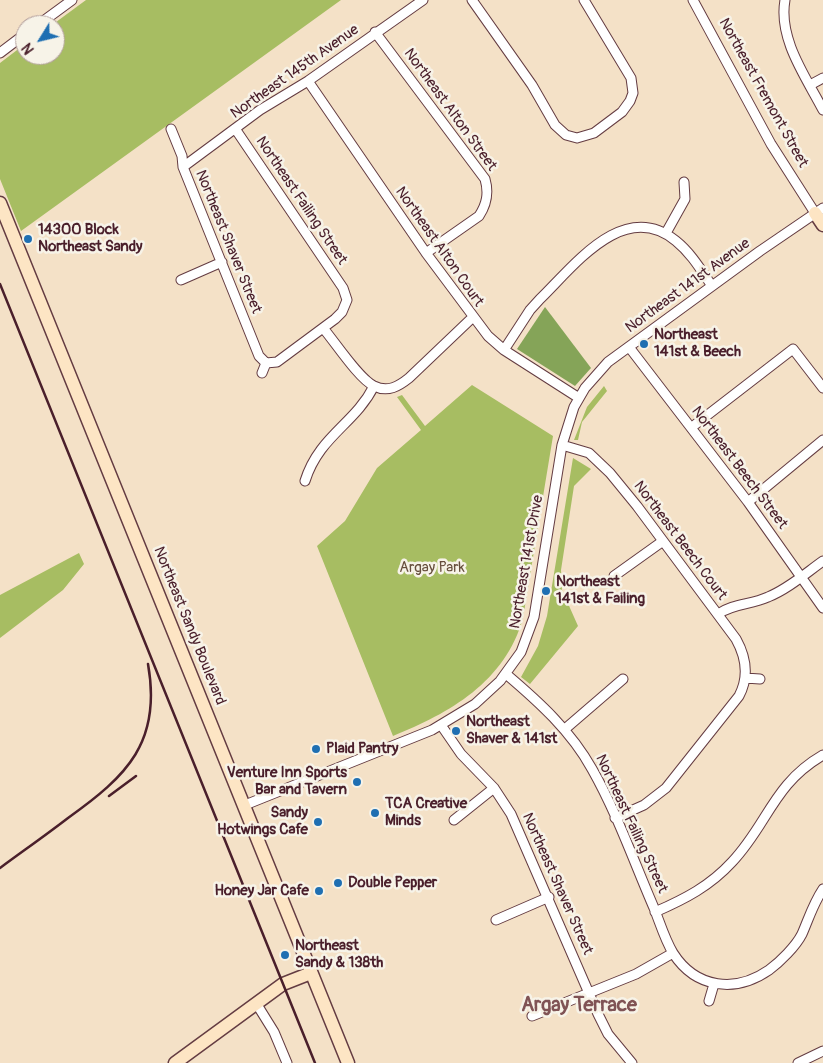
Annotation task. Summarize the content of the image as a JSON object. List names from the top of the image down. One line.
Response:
{"streets":{"main road":["Northeast Fremont Street","Northeast Sandy Boulevard"],"street":["Northeast 145th Avenue","Northeast Alton Street","Northeast Failing Street","Northeast Shaver Street","Northeast Alton Court","Northeast 141st Avenue","Northeast Beech Street","Northeast Beech Court","Northeast 141st Drive"]},"crossings":[["Northeast 145th Avenue","Northeast Alton Street"],["Northeast 145th Avenue","Northeast Failing Street"],["Northeast 145th Avenue","Northeast Shaver Street"],["Northeast 145th Avenue","Northeast Alton Court"],["Northeast Fremont Street","Northeast 141st Avenue"],["Northeast Alton Street","Northeast Alton Court"],["Northeast Failing Street","Northeast 141st Drive"],["Northeast Shaver Street","Northeast 141st Drive"],["Northeast Alton Court","Northeast 141st Avenue"],["Northeast Alton Court","Northeast 141st Drive"],["Northeast 141st Avenue","Northeast Beech Street"],["Northeast 141st Avenue","Northeast 141st Drive"],["Northeast Beech Court","Northeast 141st Drive"],["Northeast 141st Drive","Northeast Sandy Boulevard"]],"districts":["Argay Terrace"],"parks":["Argay Park"],"places":["14300 Block Northeast Sandy","Northeast 141st & Beech","Northeast 141st & Failing","Northeast Shaver & 141st","Plaid Pantry","Venture Inn Sports Bar and Tavern","TCA Creative Minds","Sandy Hotwings Cafe","Double Pepper","Honey Jar Cafe","Northeast Sandy & 138th"],"north":"bottom left"}
